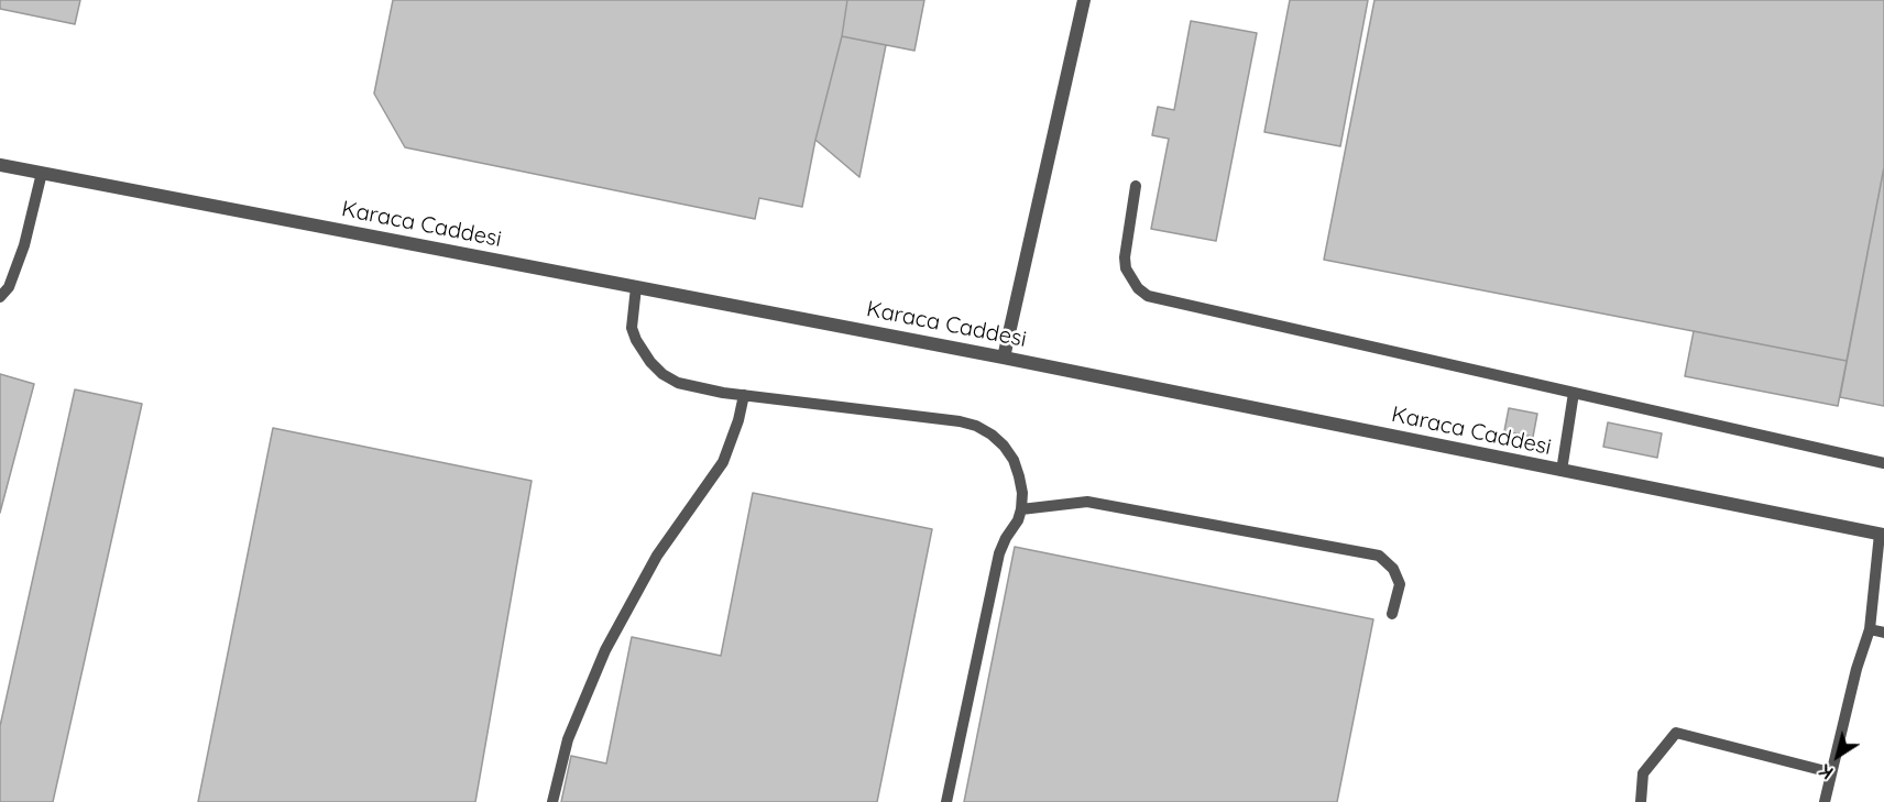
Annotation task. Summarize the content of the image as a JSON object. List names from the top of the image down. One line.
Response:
{"streets":{"street":["Karaca Caddesi"]},"north":"bottom left"}
